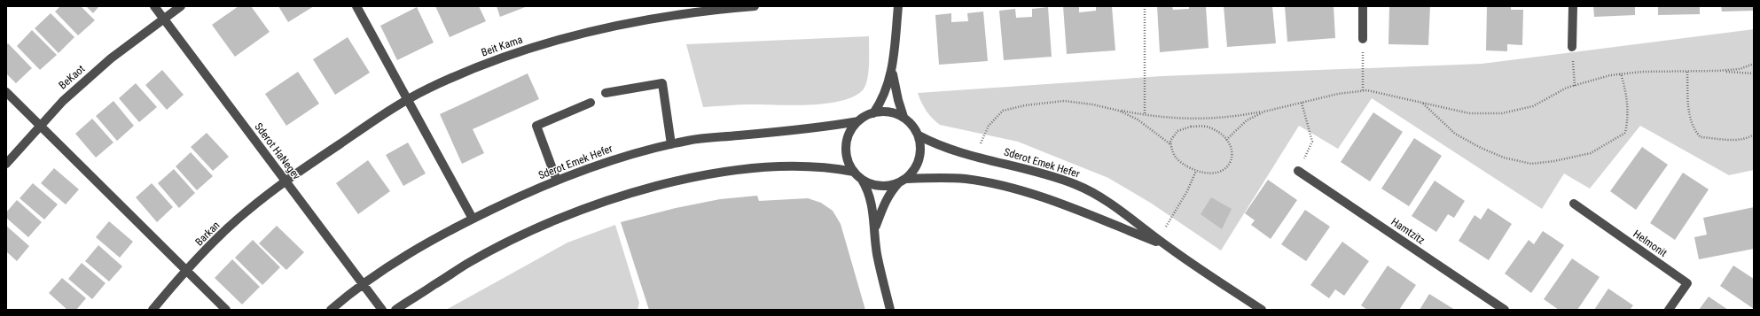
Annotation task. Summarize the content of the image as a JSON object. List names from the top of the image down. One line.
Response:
{"streets":{"street":["Beit Kama","BeKaot","Sderot HaNegev","Sderot Emek Hefer","Hamtzitz","Barkan","Helmonit"]},"crossings":[["Beit Kama","Sderot HaNegev"],["Beit Kama","Barkan"],["BeKaot","Sderot HaNegev"],["Sderot HaNegev","Sderot Emek Hefer"],["Sderot HaNegev","Barkan"]]}
